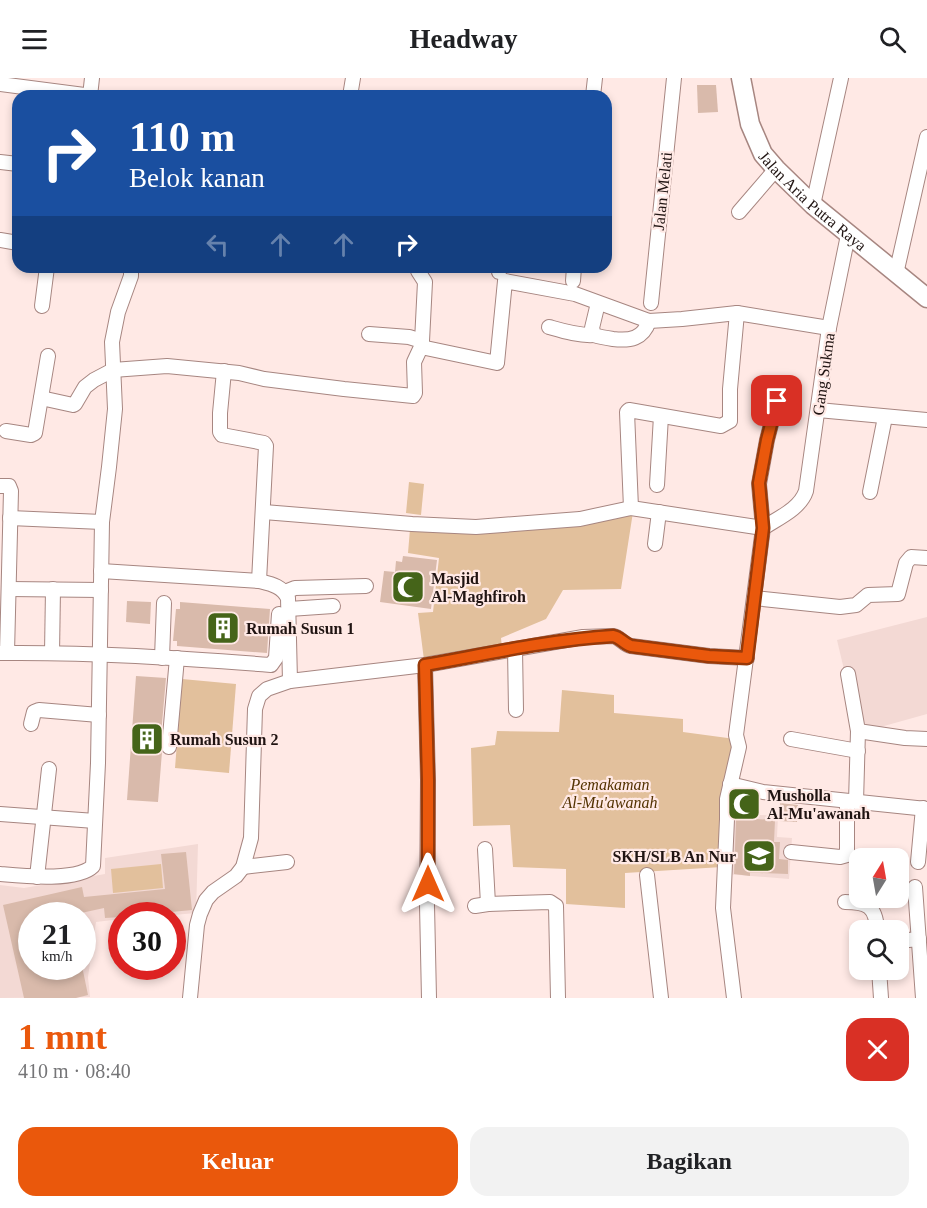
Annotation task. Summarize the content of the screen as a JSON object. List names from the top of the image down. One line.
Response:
{"streets":{"main road":["Jalan Aria Putra Raya"],"street":["Jalan Melati","Gang Sukma"]},"crossings":[["Jalan Aria Putra Raya","Gang Sukma"]],"parks":["Pemakaman Al-Mu'awanah"],"places":{"mosque":["Masjid Al-Maghfiroh","Musholla Al-Mu'awanah"],"building":["Rumah Susun 1","Rumah Susun 2"],"school or university":["SKH/SLB An Nur"]},"north":"top","page":{"header":"Headway","turn":["110 m","Belok kanan"],"speed":"21 km/h","limit":"30","heading":["1 mnt","410 m · 08:40"],"buttons":["Keluar","Bagikan"]}}
